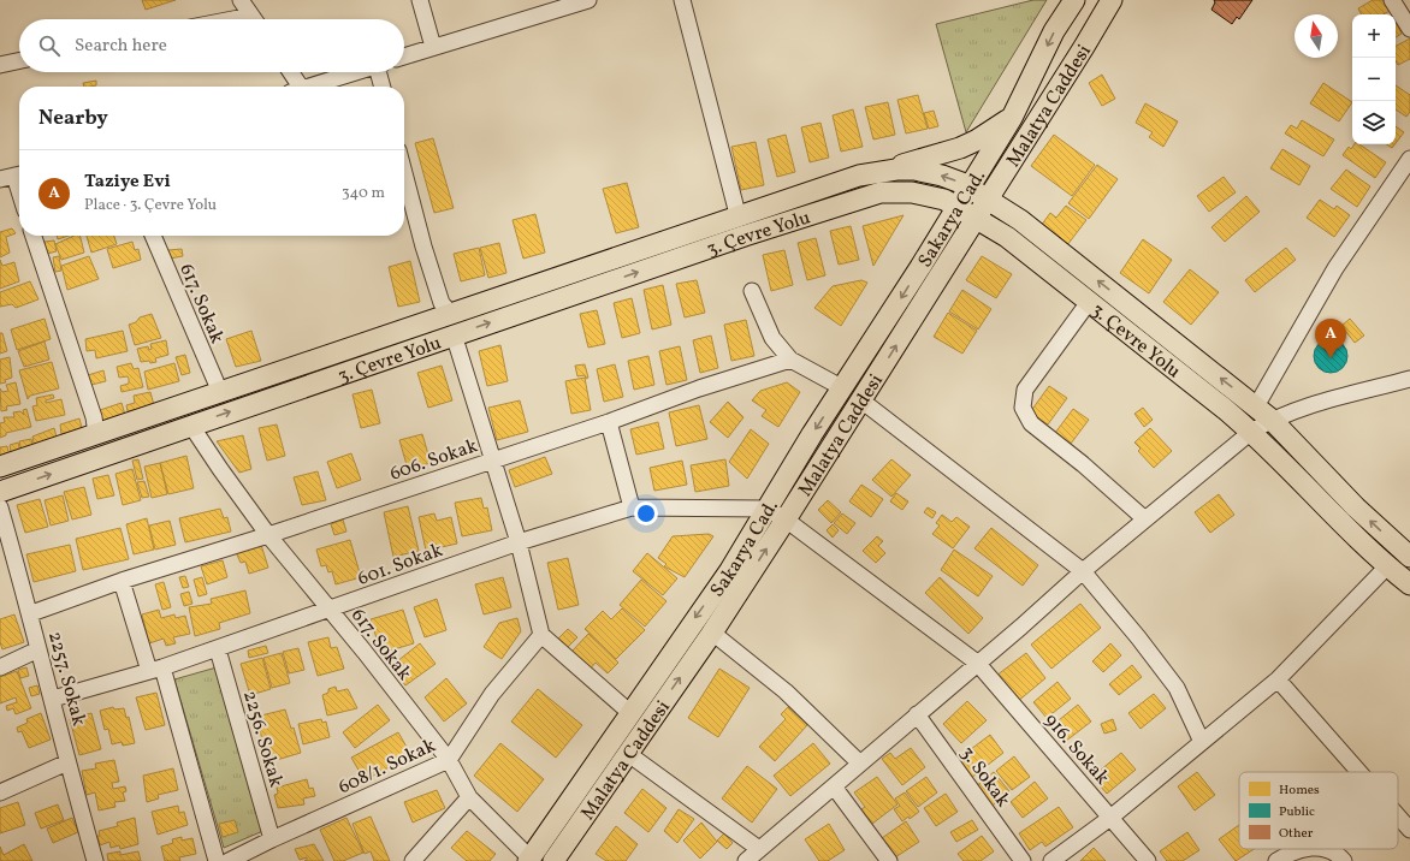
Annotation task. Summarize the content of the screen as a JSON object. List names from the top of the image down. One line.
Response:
{"streets":{"main road":["Malatya Caddesi","Sakarya Cad.","3. Çevre Yolu"],"street":["617. Sokak","606. Sokak","601. Sokak","2257. Sokak","2256. Sokak","916. Sokak","608/1. Sokak","3. Sokak"]},"crossings":[["Malatya Caddesi","3. Çevre Yolu"],["Malatya Caddesi","916. Sokak"],["Sakarya Cad.","3. Çevre Yolu"],["Sakarya Cad.","617. Sokak"],["Sakarya Cad.","601. Sokak"],["Sakarya Cad.","916. Sokak"],["3. Çevre Yolu","617. Sokak"],["617. Sokak","606. Sokak"],["617. Sokak","601. Sokak"],["617. Sokak","608/1. Sokak"],["606. Sokak","2257. Sokak"],["601. Sokak","2257. Sokak"],["601. Sokak","2256. Sokak"],["601. Sokak","916. Sokak"],["2256. Sokak","608/1. Sokak"]],"one_way":["Malatya Caddesi","Sakarya Cad."],"legend":["Homes","Public","Other"],"north":"top","page":{"map_buttons":["+","−"],"search":"Search here","heading":"Nearby","list":[{"mark":"A","name":"Taziye Evi","note":"Place · 3. Çevre Yolu","value":"340 m"}],"pins":"A"}}
